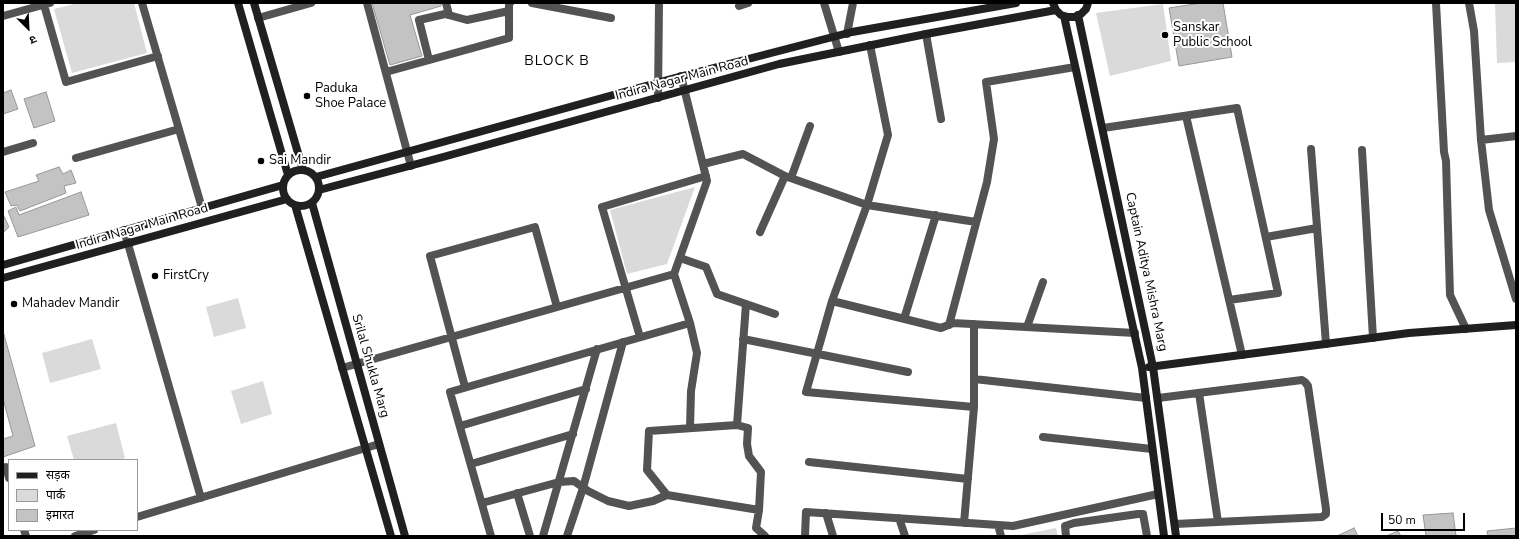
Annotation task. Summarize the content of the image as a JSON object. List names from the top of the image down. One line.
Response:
{"streets":{"street":["Indira Nagar Main Road","Captain Aditya Mishra Marg","Srilal Shukla Marg"]},"crossings":[["Indira Nagar Main Road","Srilal Shukla Marg"]],"districts":["BLOCK B"],"places":["Sanskar Public School","Paduka Shoe Palace","Sai Mandir","FirstCry","Mahadev Mandir"],"legend":["सड़क","पार्क","इमारत"],"scale_bar":"50 m","north":"bottom right"}
